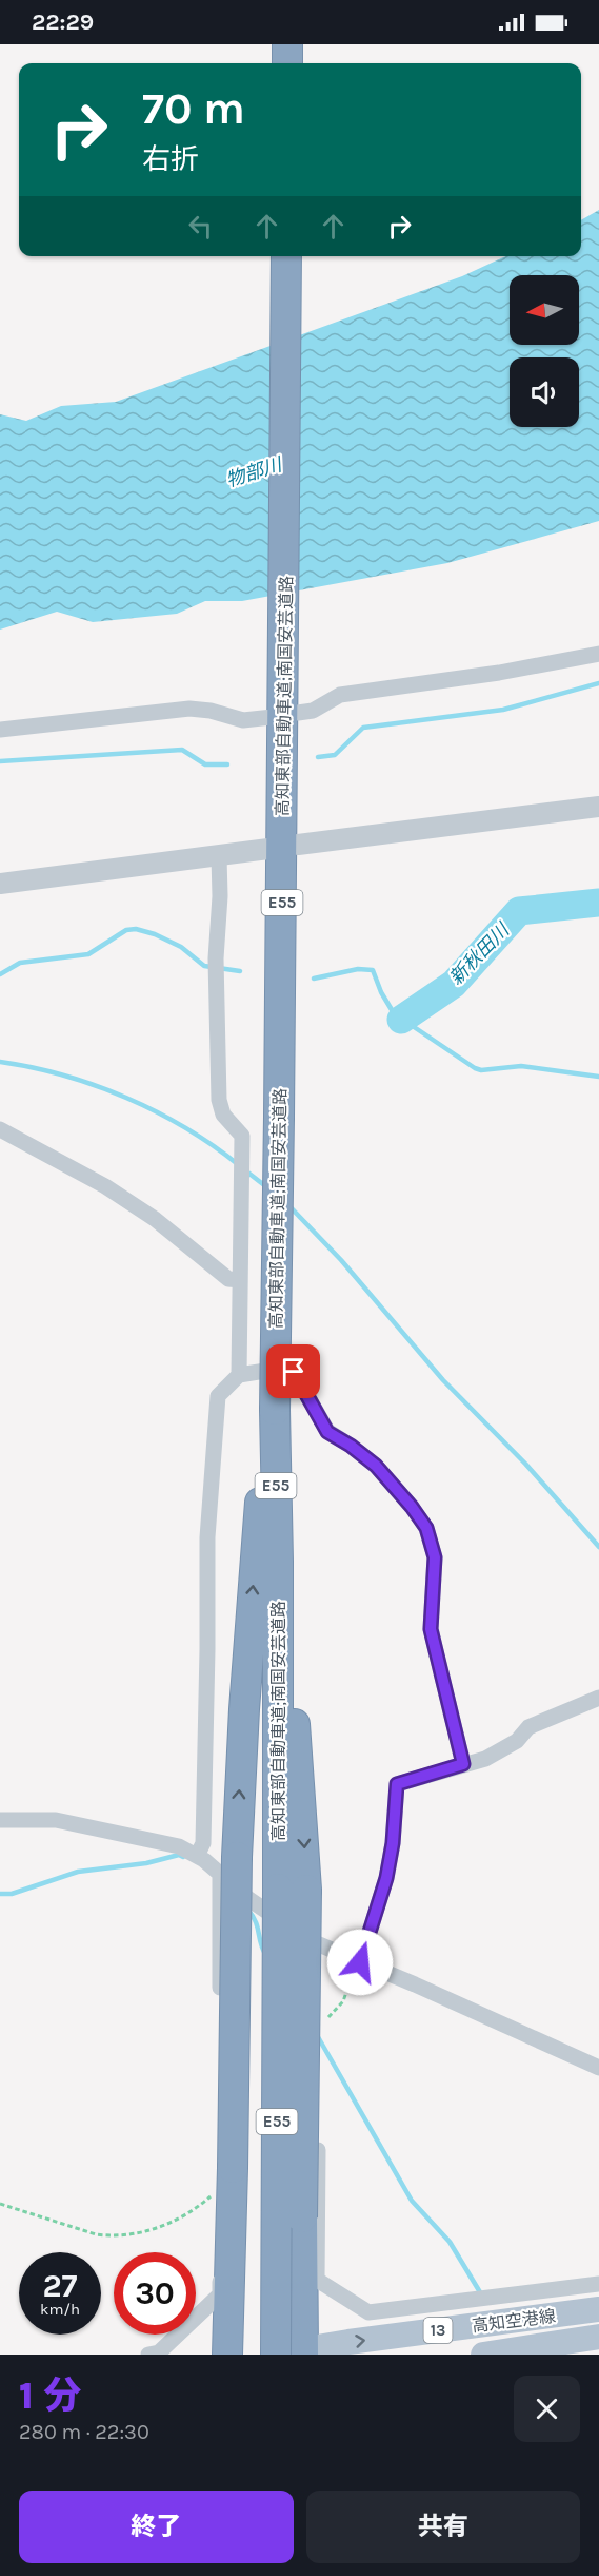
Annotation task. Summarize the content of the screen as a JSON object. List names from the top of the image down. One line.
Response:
{"streets":{"highway":["高知東部自動車道;南国安芸道路","E55"],"main road":["高知空港線","13"]},"crossings":[["高知東部自動車道;南国安芸道路","E55"],["E55","高知空港線"]],"water":["物部川","新秋田川"],"north":"left","page":{"status":"22:29","turn":["70 m","右折"],"speed":"27 km/h","limit":"30","heading":["1 分","280 m · 22:30"],"buttons":["終了","共有"]}}
